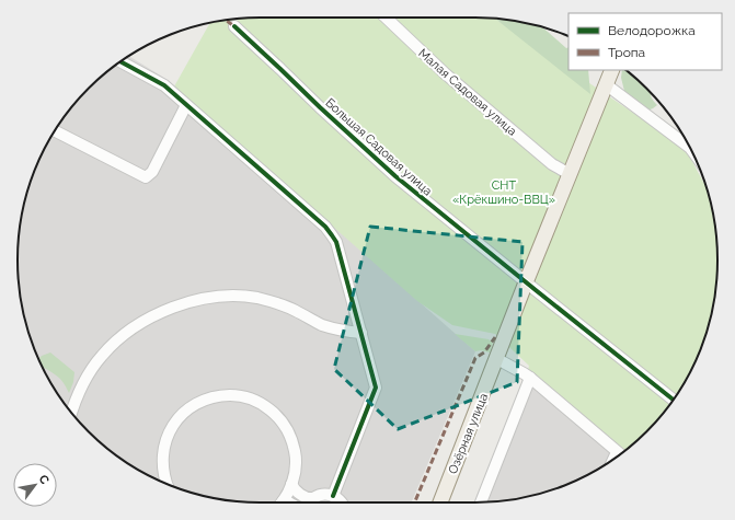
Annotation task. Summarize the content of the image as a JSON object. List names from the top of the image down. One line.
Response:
{"streets":{"main road":["Озёрная улица"],"street":["Малая Садовая улица","Большая Садовая улица"]},"crossings":[["Малая Садовая улица","Озёрная улица"],["Большая Садовая улица","Озёрная улица"]],"parks":["СНТ «Крёкшино-ВВЦ»"],"legend":["Велодорожка","Тропа"],"north":"top right"}
